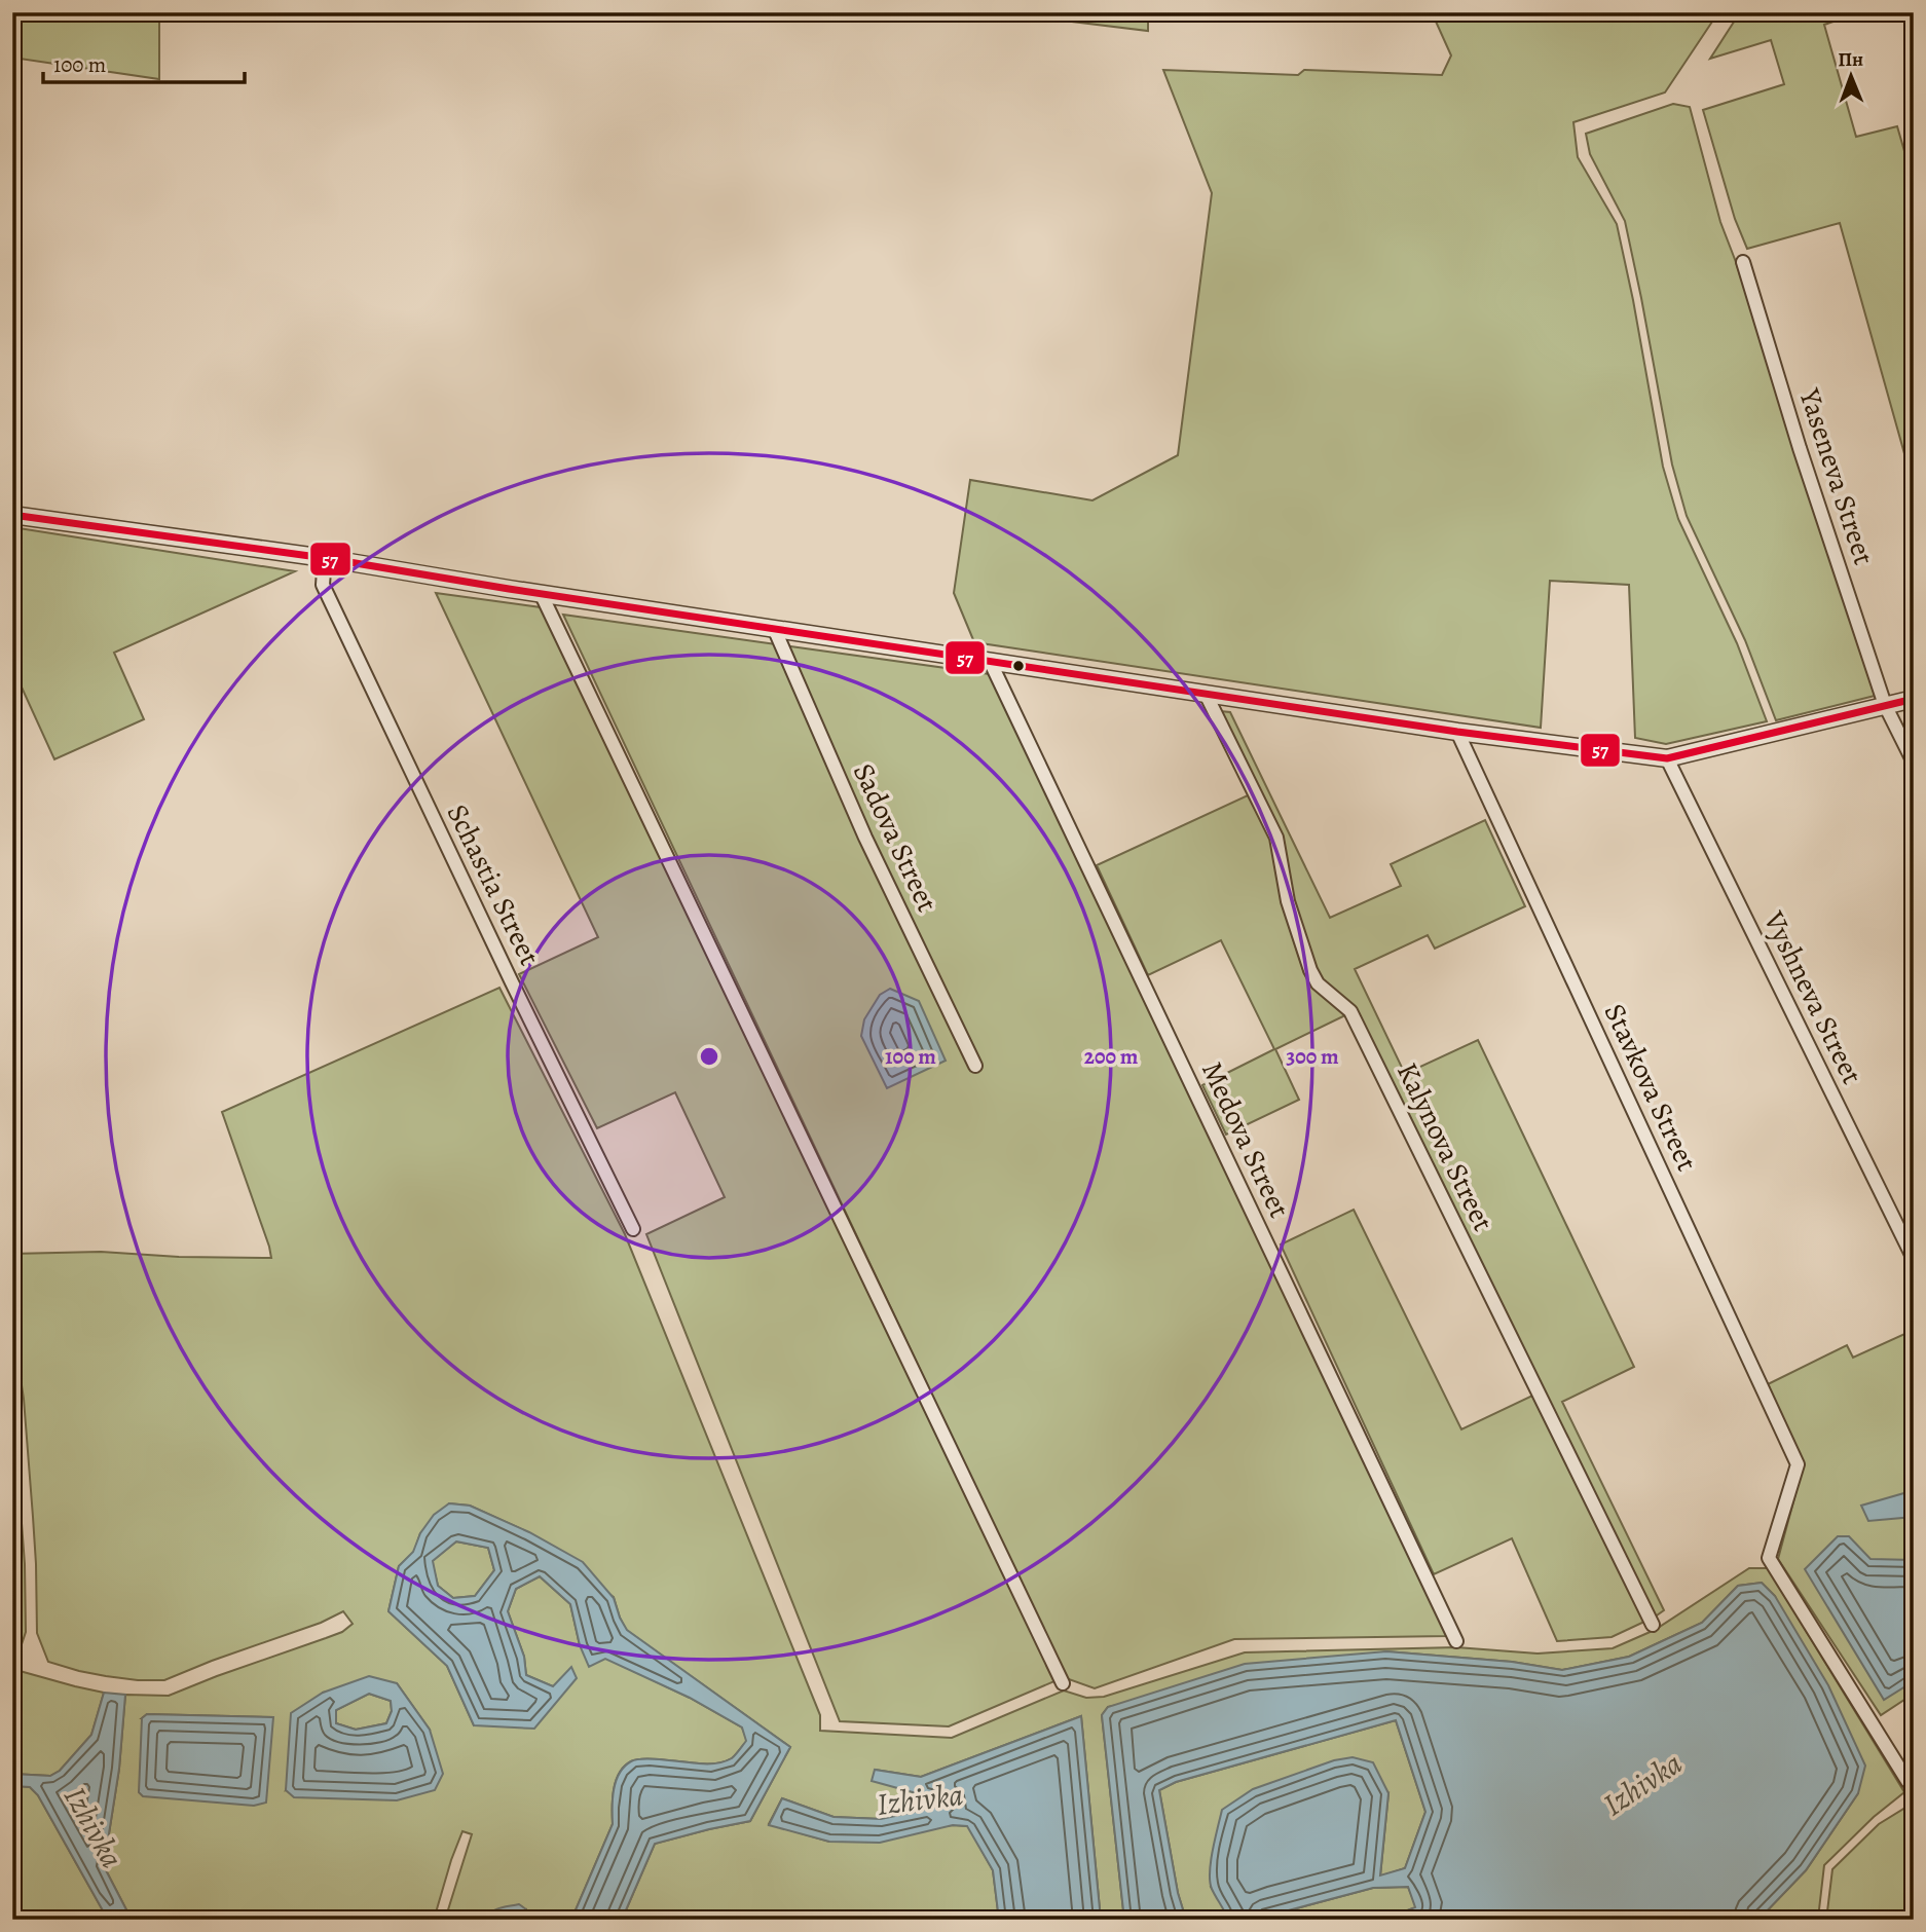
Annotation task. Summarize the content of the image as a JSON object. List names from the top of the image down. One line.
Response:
{"streets":{"street":["Yaseneva Street","Sadova Street","Schastia Street","Vyshneva Street","Stavkova Street","Medova Street","Kalynova Street"]},"water":["Izhivka"],"lines":["transit line 57"],"scale_bar":"100 m","north":"top","rings":["100 m","200 m","300 m"]}
